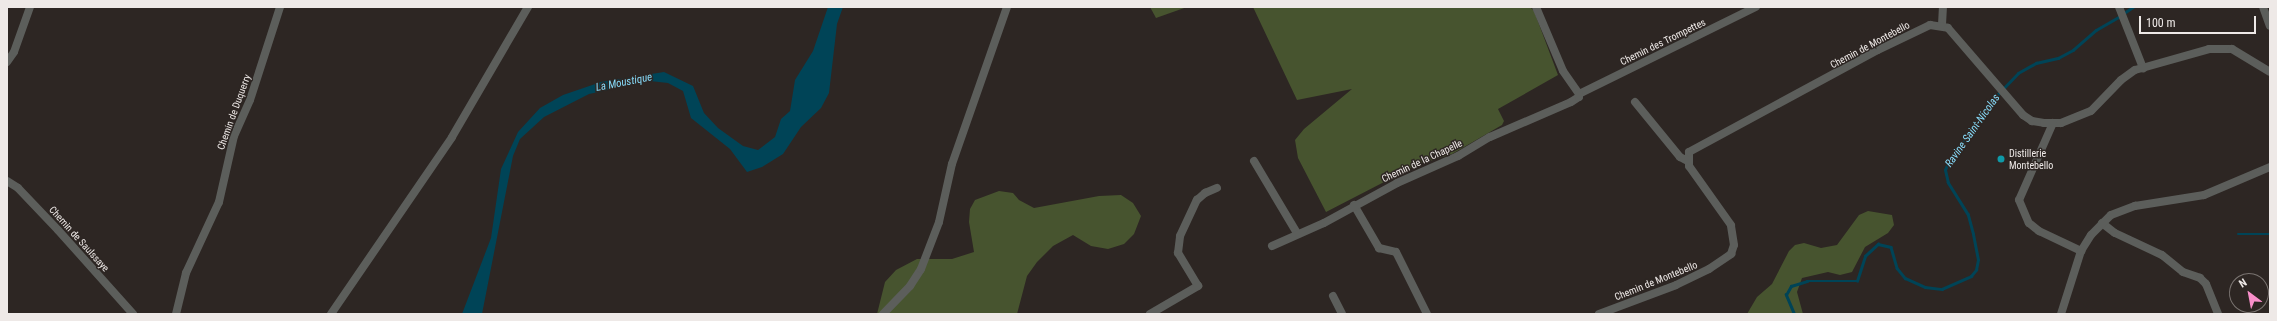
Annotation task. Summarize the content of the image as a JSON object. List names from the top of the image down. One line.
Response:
{"streets":{"street":["Chemin des Trompettes","Chemin de Montebello","Chemin de Duquerry","Chemin de la Chapelle","Chemin de Saulssaye"]},"crossings":[["Chemin des Trompettes","Chemin de la Chapelle"]],"water":["La Moustique","Ravine Saint-Nicolas"],"places":["Distillerie Montebello"],"scale_bar":"100 m","north":"top left"}
